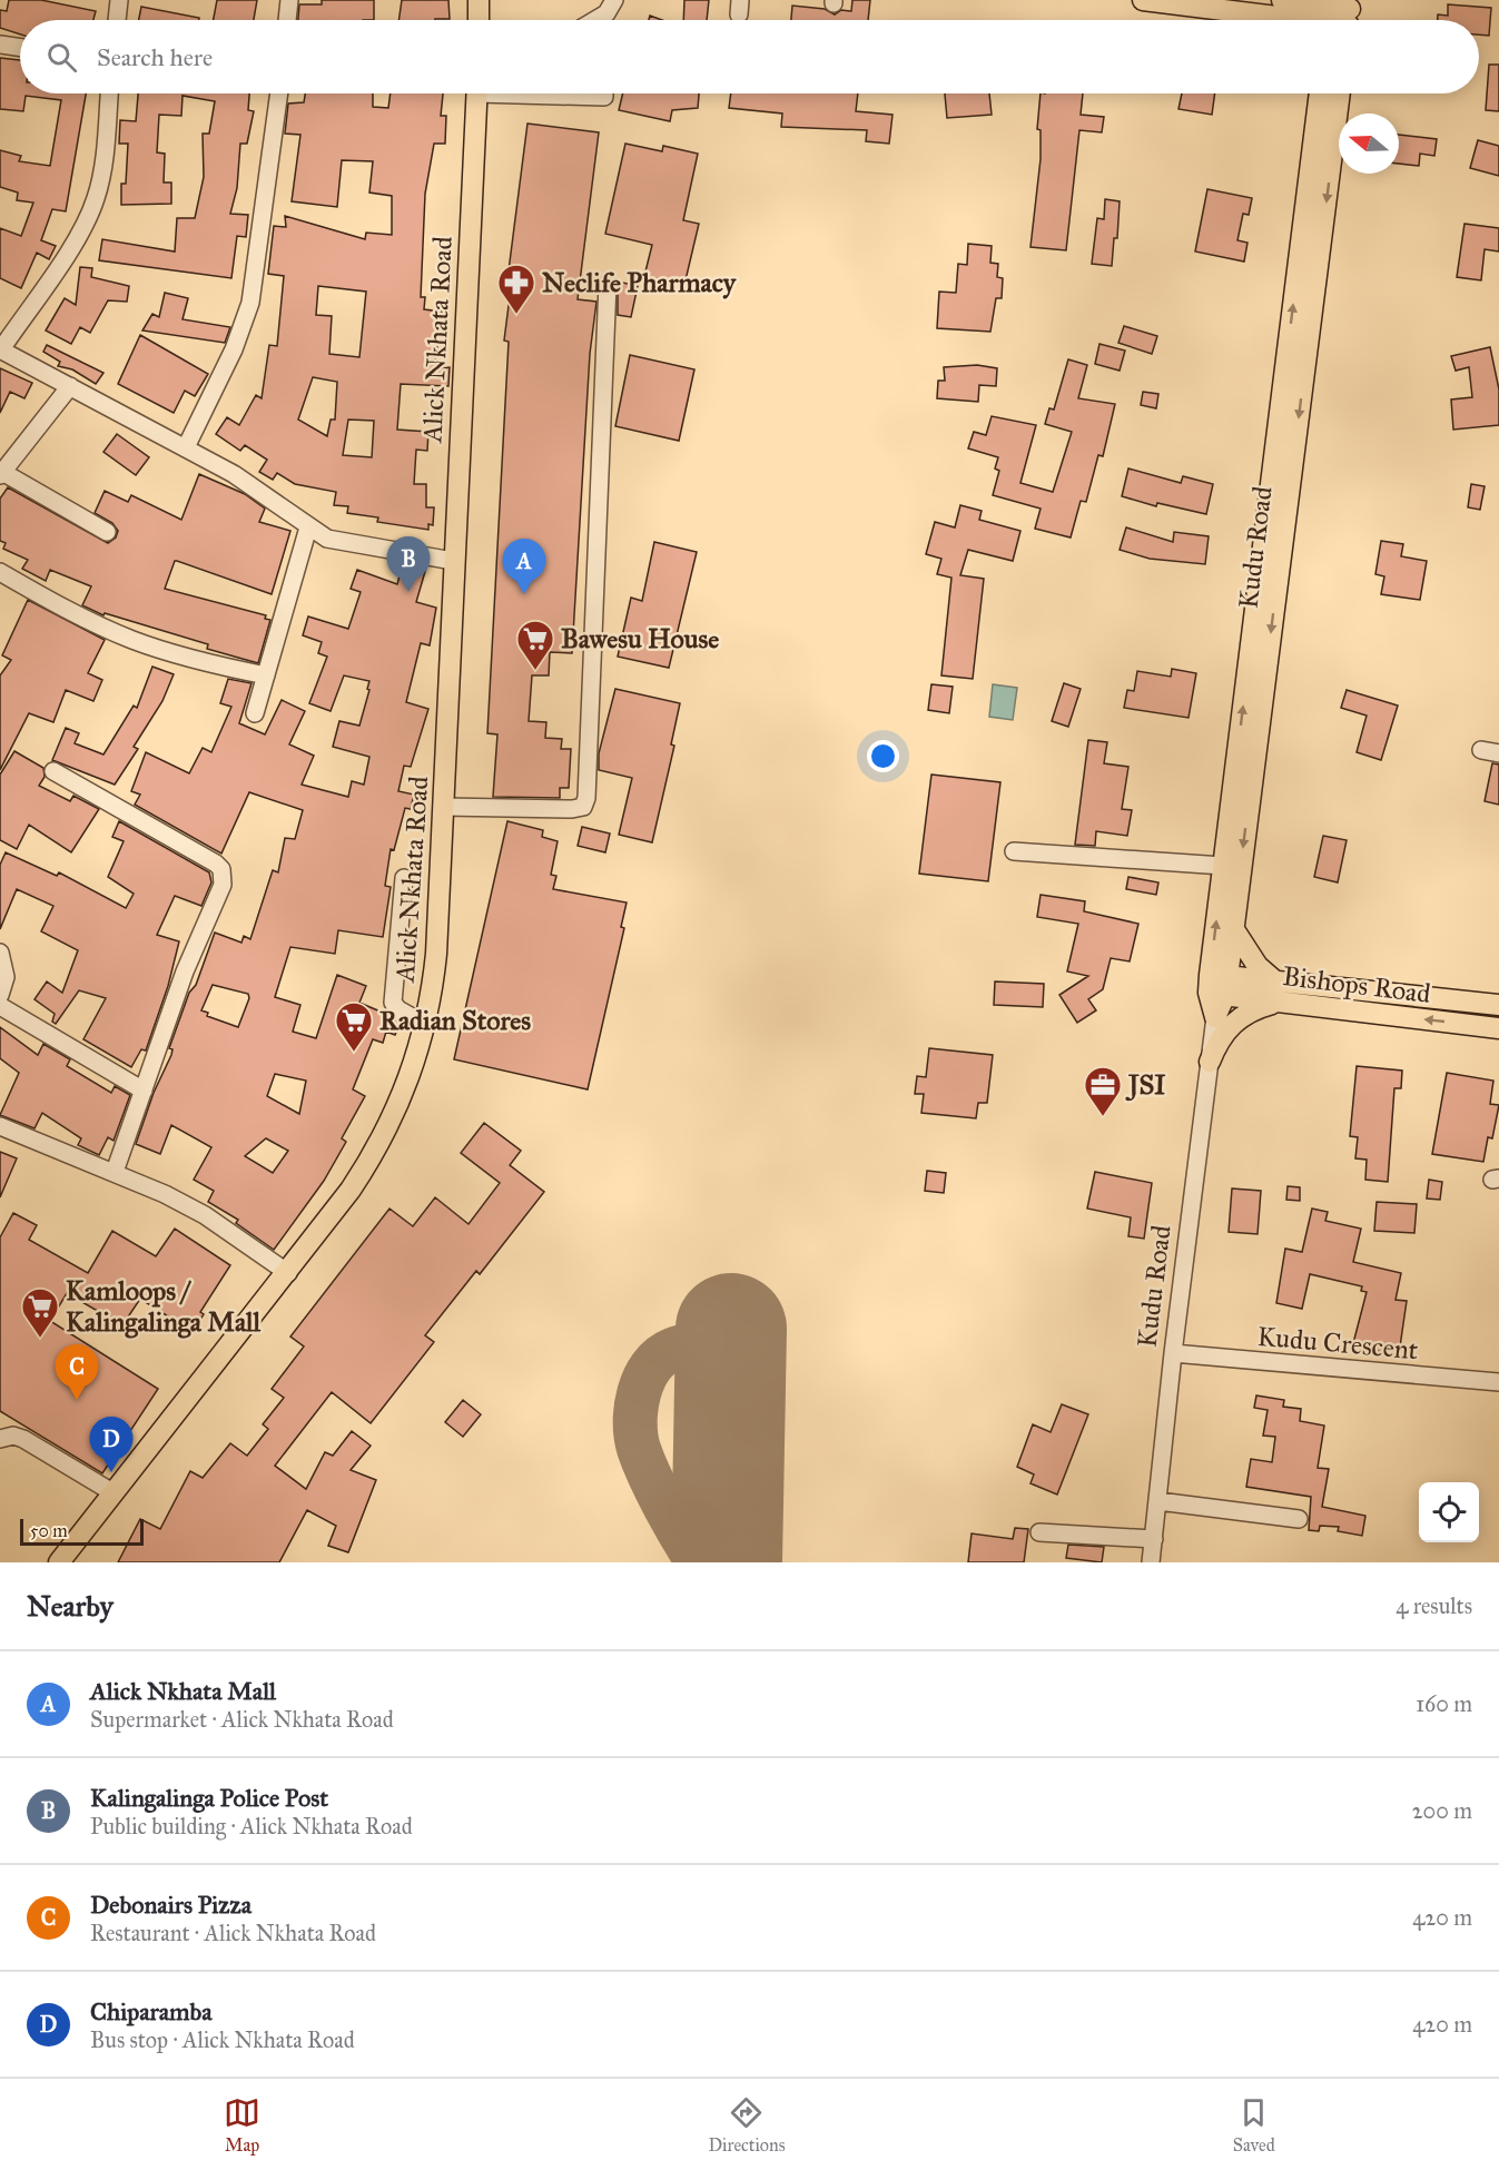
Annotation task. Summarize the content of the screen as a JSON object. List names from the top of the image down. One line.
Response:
{"streets":{"main road":["Alick Nkhata Road","Kudu Road","Bishops Road"],"street":["Kudu Crescent"]},"crossings":[["Kudu Road","Bishops Road"],["Kudu Road","Kudu Crescent"]],"places":{"pharmacy":["Neclife Pharmacy"],"supermarket":["Bawesu House","Radian Stores","Kamloops / Kalingalinga Mall"],"office":["JSI"]},"scale_bar":"50 m","north":"left","page":{"search":"Search here","pins":["B","A","C","D"],"scale":"50 m","heading":["Nearby","4 results"],"list":[{"mark":"A","name":"Alick Nkhata Mall","note":"Supermarket · Alick Nkhata Road","value":"160 m"},{"mark":"B","name":"Kalingalinga Police Post","note":"Public building · Alick Nkhata Road","value":"200 m"},{"mark":"C","name":"Debonairs Pizza","note":"Restaurant · Alick Nkhata Road","value":"420 m"},{"mark":"D","name":"Chiparamba","note":"Bus stop · Alick Nkhata Road","value":"420 m"}],"nav":["Map","Directions","Saved"]}}
